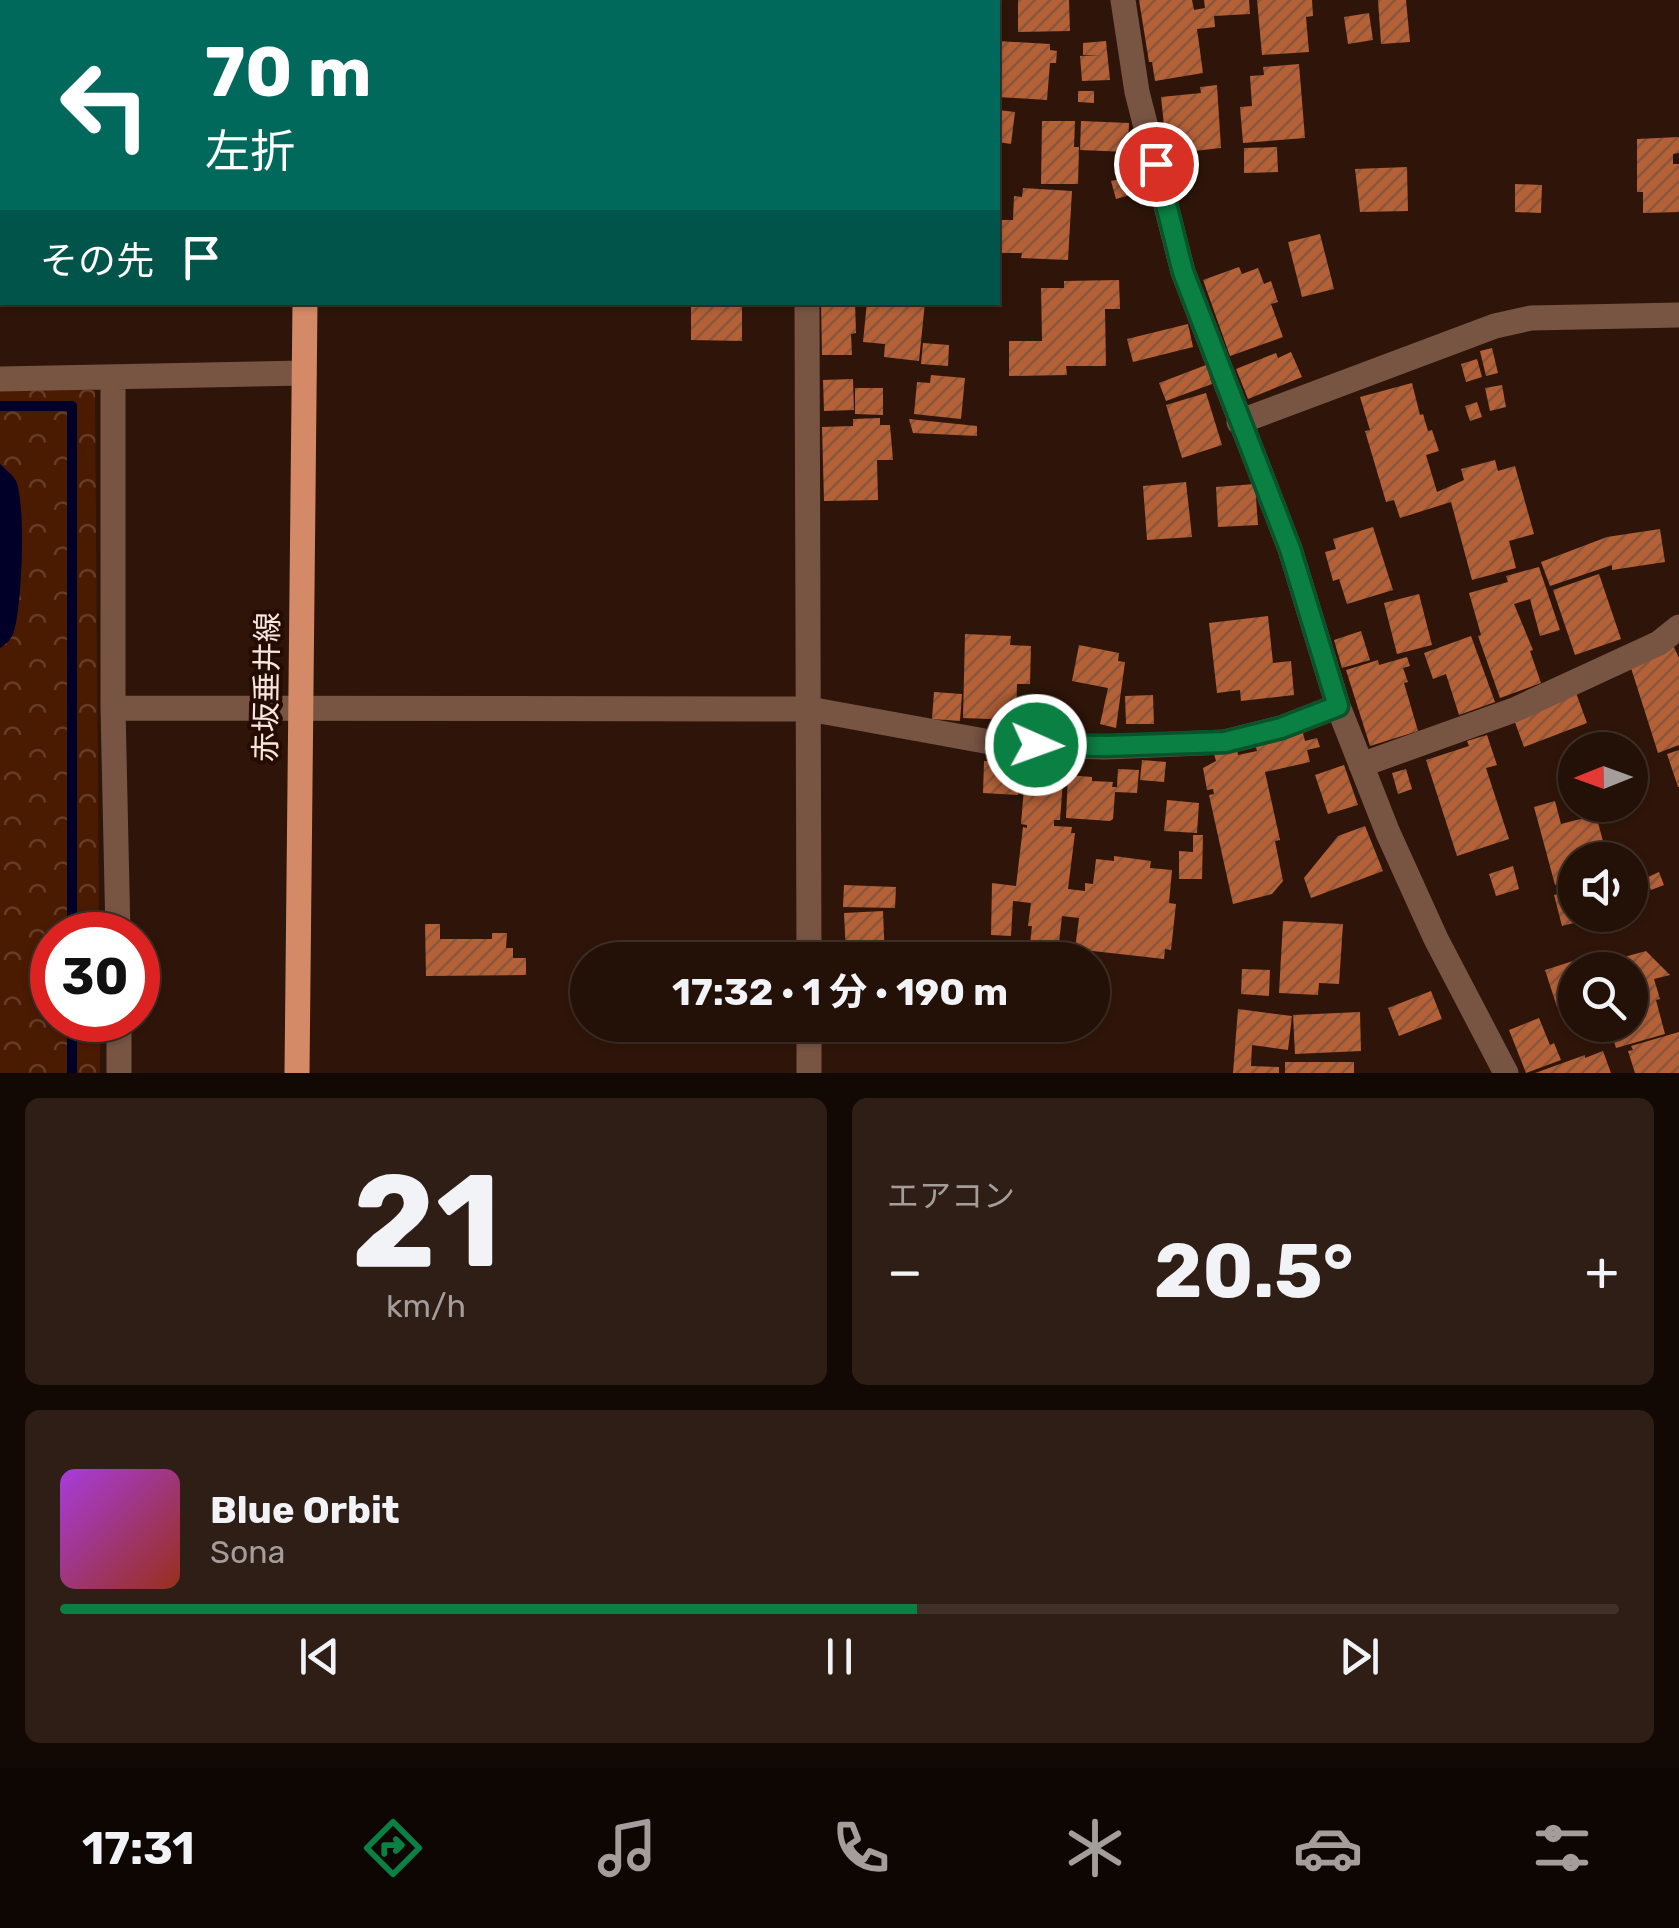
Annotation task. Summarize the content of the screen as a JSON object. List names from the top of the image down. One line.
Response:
{"streets":{"main road":["赤坂垂井線"]},"north":"left","page":{"turn":["70 m","左折"],"then":"その先","limit":"30","trip":"17:32 · 1 分 · 190 m","tile":[["21","km/h"],"エアコン"],"heat":["−","20.5°","+"],"song":["Blue Orbit","Sona"],"tabs":"17:31"}}
